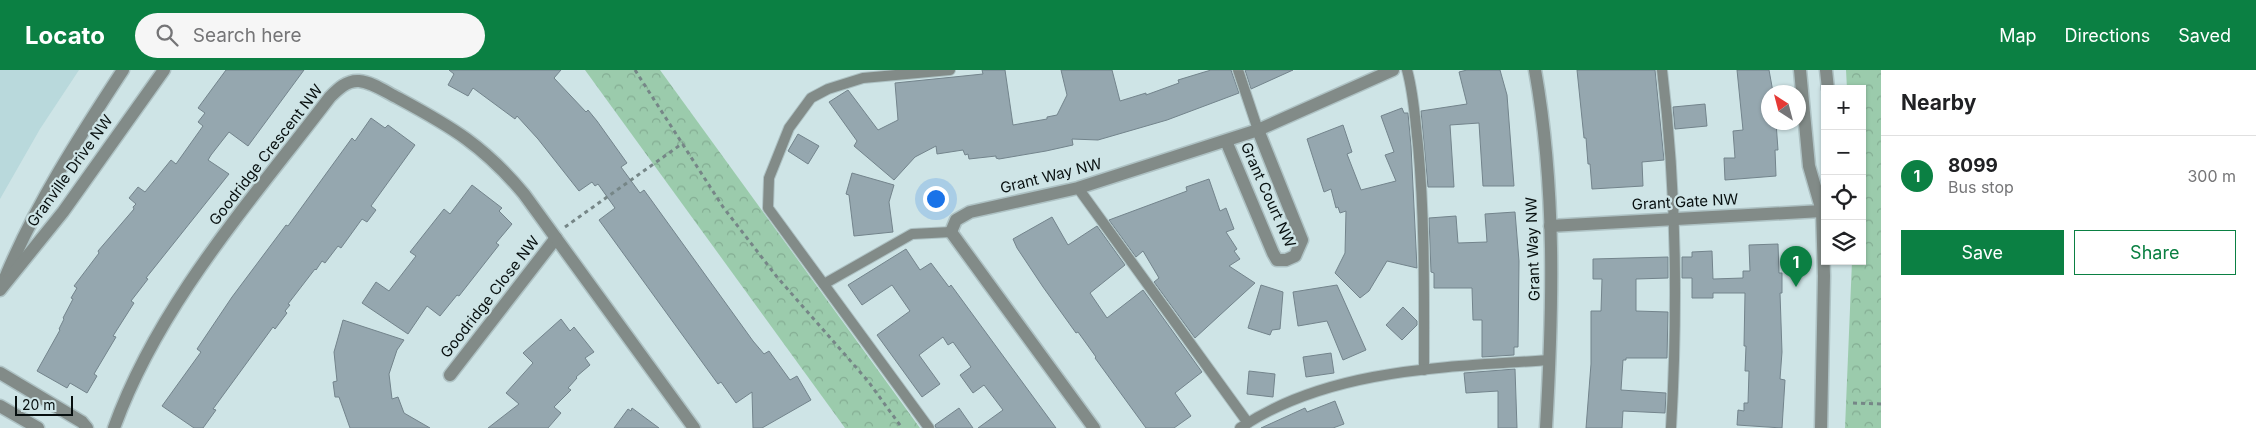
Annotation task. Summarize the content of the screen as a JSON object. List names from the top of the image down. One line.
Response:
{"streets":{"street":["Goodridge Crescent NW","Granville Drive NW","Grant Way NW","Grant Court NW","Grant Gate NW","Goodridge Close NW"]},"crossings":[["Goodridge Crescent NW","Goodridge Close NW"],["Grant Way NW","Grant Court NW"],["Grant Way NW","Grant Gate NW"]],"scale_bar":"20 m","north":"top left","page":{"header":"Locato","search":"Search here","nav":["Map","Directions","Saved"],"heading":"Nearby","map_buttons":["+","−"],"list":[{"mark":"1","name":"8099","note":"Bus stop","value":"300 m"}],"buttons":["Save","Share"],"pins":"1","scale":"20 m"}}
